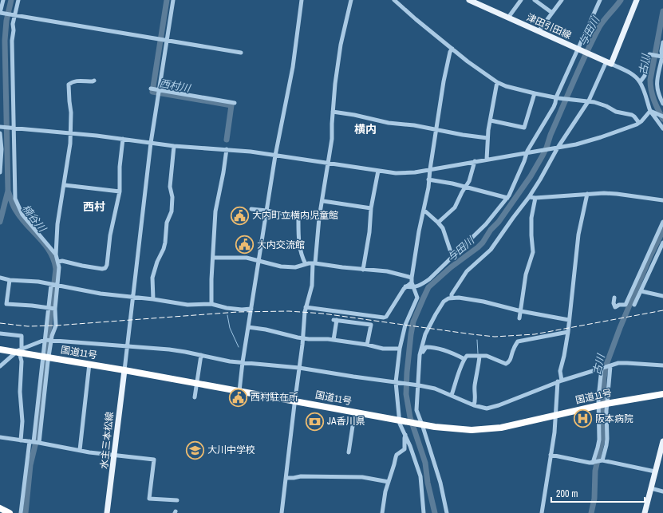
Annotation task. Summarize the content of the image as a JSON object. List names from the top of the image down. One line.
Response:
{"streets":{"highway":["国道11号"],"main road":["津田引田線","水主三本松線"]},"crossings":[["国道11号","水主三本松線"]],"districts":["横内","西村"],"water":["与田川","古川","西村川","楠谷川"],"places":{"public building":["大内町立横内児童館","大内交流館","西村駐在所"],"hospital":["阪本病院"],"bank":["JA香川県"],"school or university":["大川中学校"]},"scale_bar":"200 m"}
